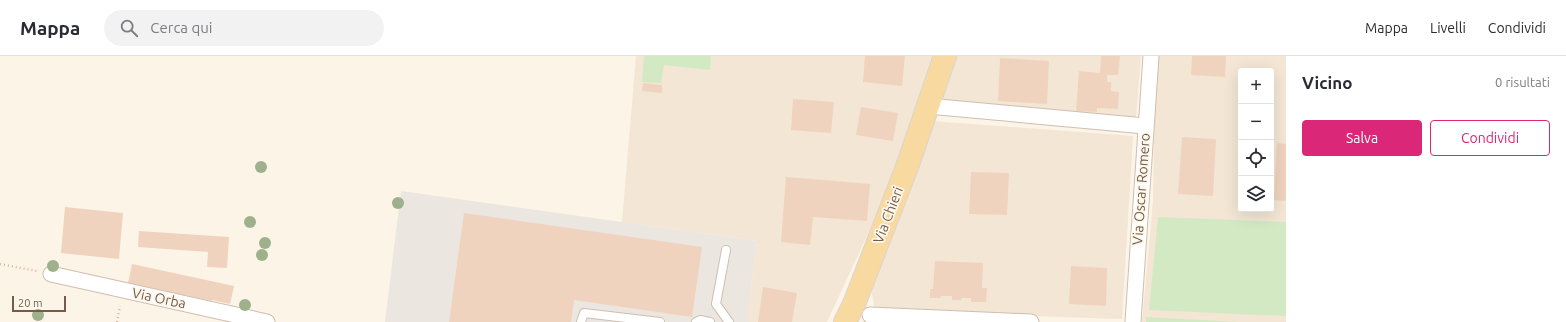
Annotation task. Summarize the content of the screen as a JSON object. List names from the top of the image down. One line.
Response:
{"streets":{"main road":["Via Chieri"],"street":["Via Oscar Romero","Via Orba"]},"scale_bar":"20 m","page":{"header":"Mappa","search":"Cerca qui","nav":["Mappa","Livelli","Condividi"],"heading":["Vicino","0 risultati"],"map_buttons":["+","−"],"buttons":["Salva","Condividi"],"scale":"20 m"}}
